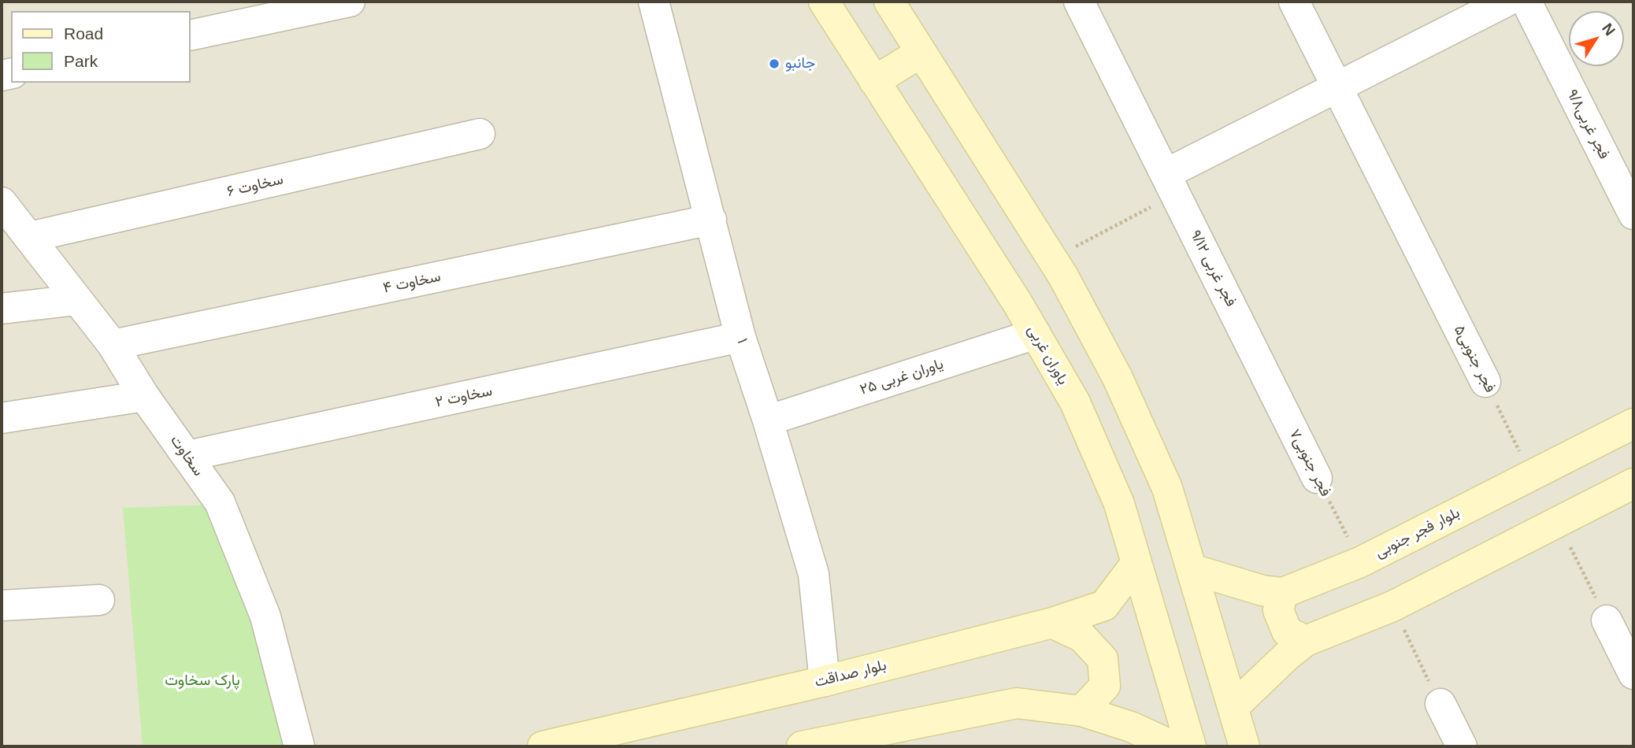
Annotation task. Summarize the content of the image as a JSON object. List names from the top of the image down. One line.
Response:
{"streets":{"main road":["یاوران غربی","بلوار فجر جنوبی","بلوار صداقت"],"street":["فجر غربی۹/۸","سخاوت ۶","۹/۱۲ فجر غربی","سخاوت ۴","۱","فجر جنوبی۵","یاوران غربی ۲۵","سخاوت ۲","سخاوت","فجر جنوبی۷"]},"crossings":[["سخاوت ۶","سخاوت"],["۹/۱۲ فجر غربی","فجر جنوبی۷"],["سخاوت ۴","۱"],["سخاوت ۴","سخاوت"],["۱","یاوران غربی ۲۵"],["۱","سخاوت ۲"],["۱","بلوار صداقت"],["یاوران غربی","یاوران غربی ۲۵"],["یاوران غربی","بلوار صداقت"],["فجر جنوبی۵","بلوار فجر جنوبی"],["سخاوت ۲","سخاوت"],["فجر جنوبی۷","بلوار فجر جنوبی"]],"parks":["پارک سخاوت"],"places":["جانبو"],"legend":["Road","Park"],"north":"top right"}
